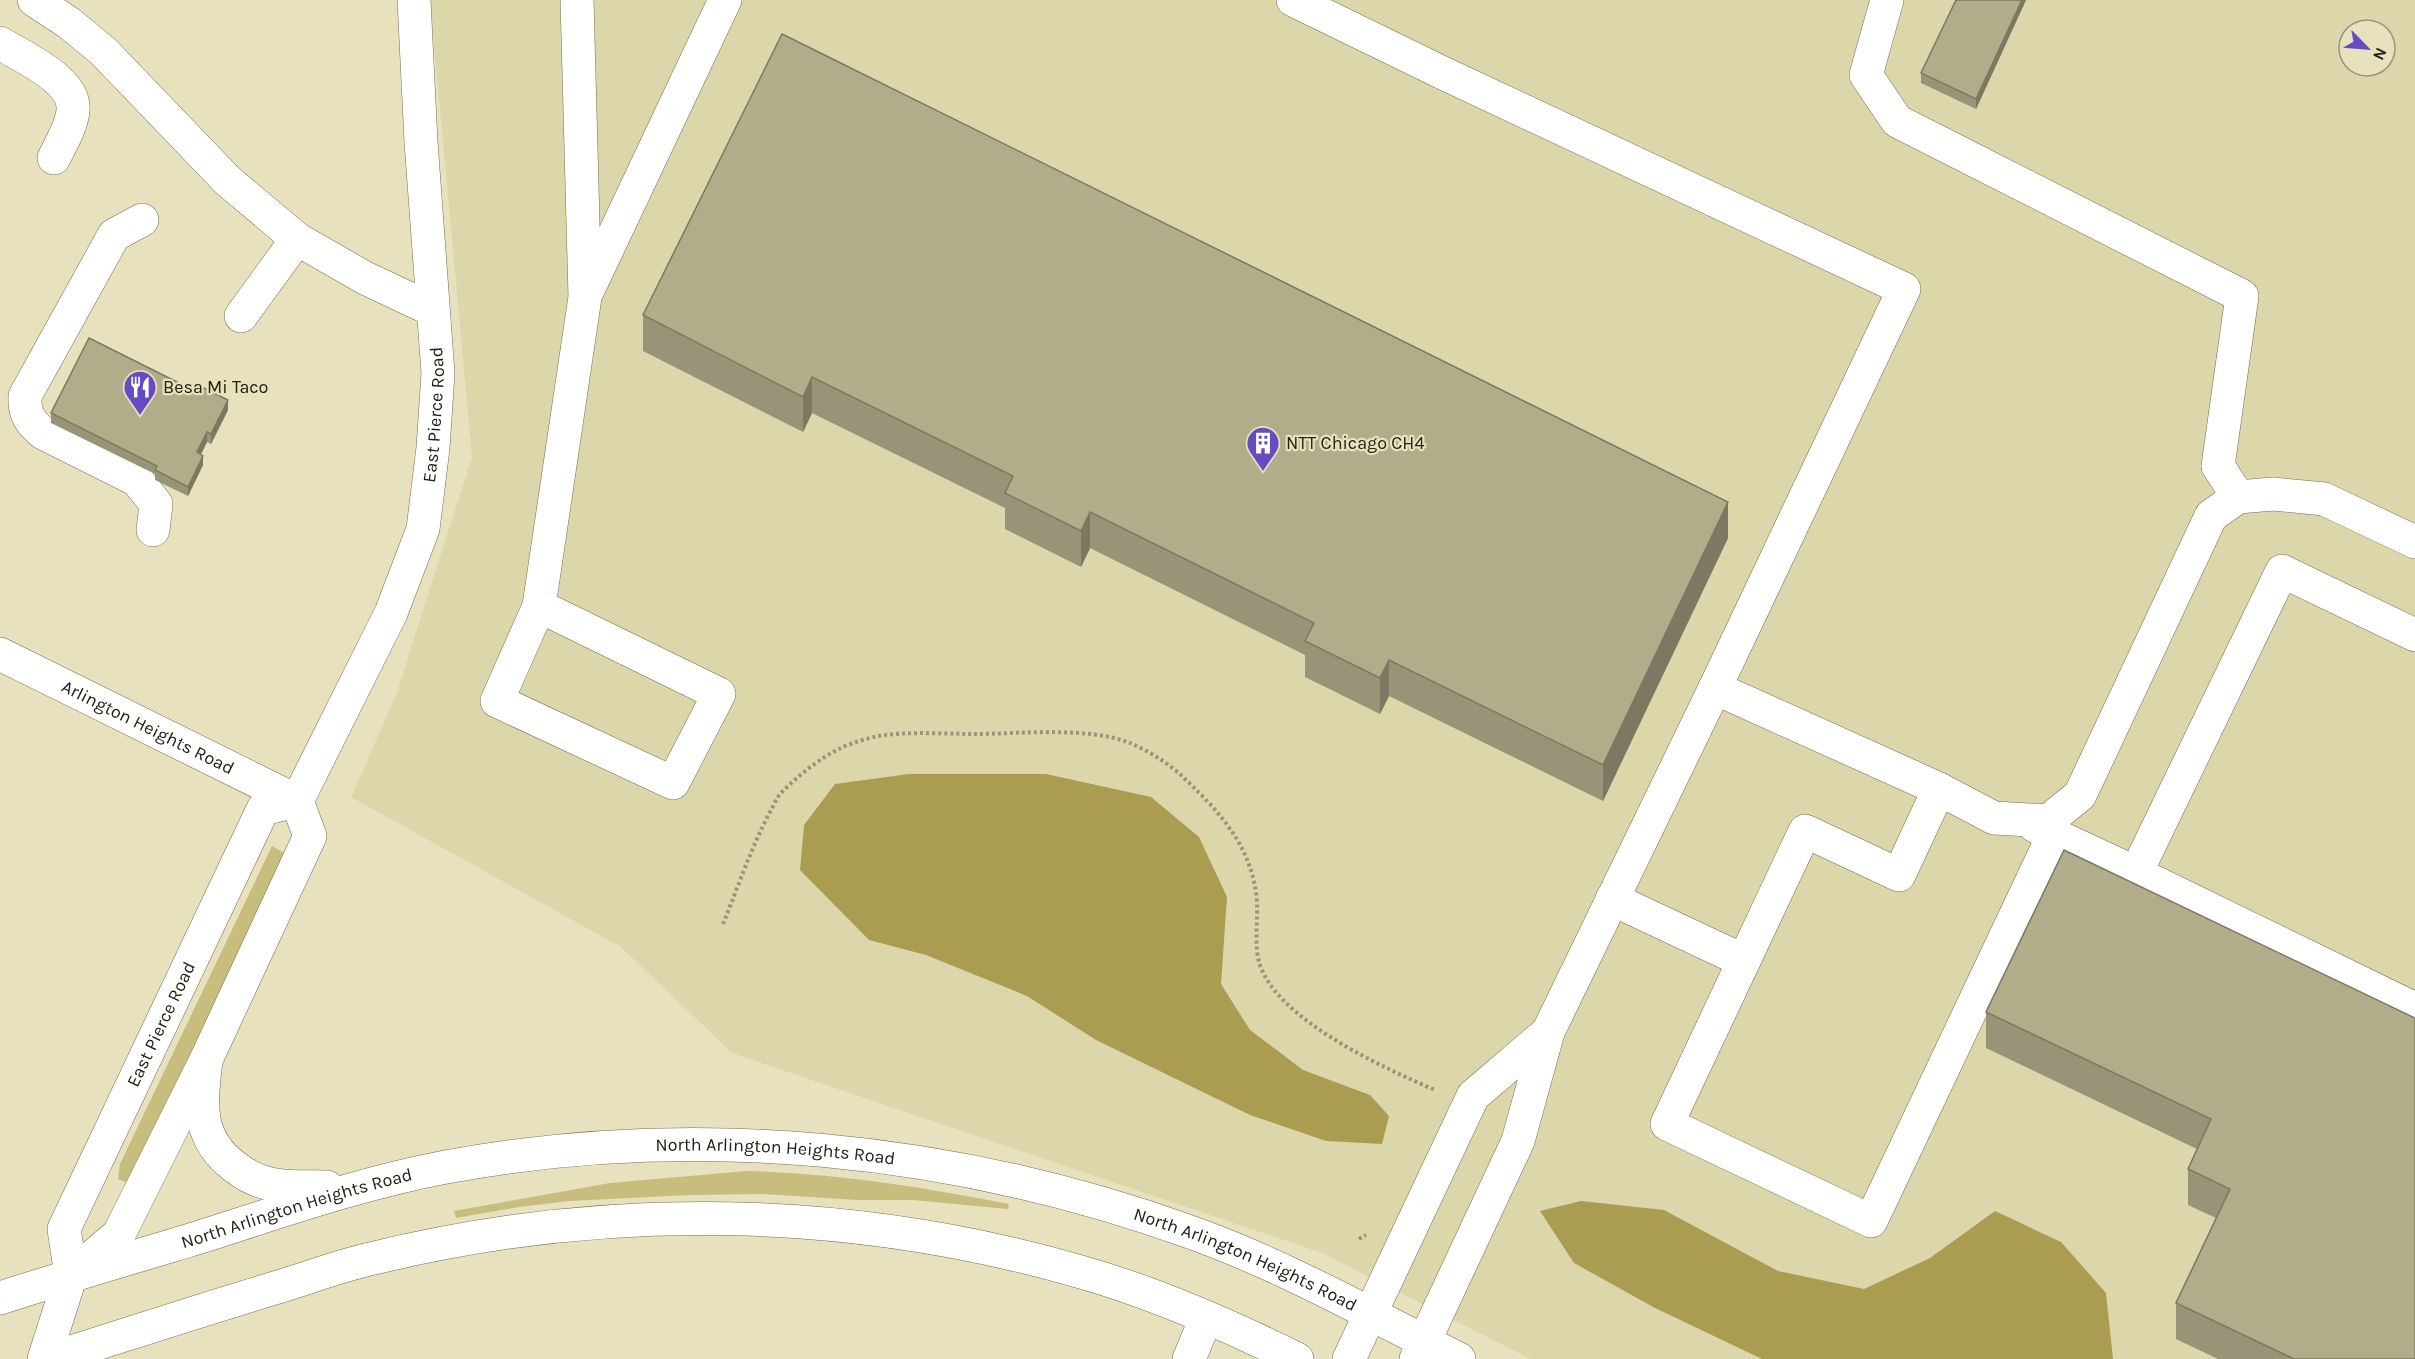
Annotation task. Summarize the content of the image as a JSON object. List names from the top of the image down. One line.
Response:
{"streets":{"main road":["East Pierce Road","Arlington Heights Road","North Arlington Heights Road"]},"crossings":[["East Pierce Road","Arlington Heights Road"],["East Pierce Road","North Arlington Heights Road"]],"places":{"restaurant":["Besa Mi Taco"],"building":["NTT Chicago CH4"]},"north":"bottom right"}
